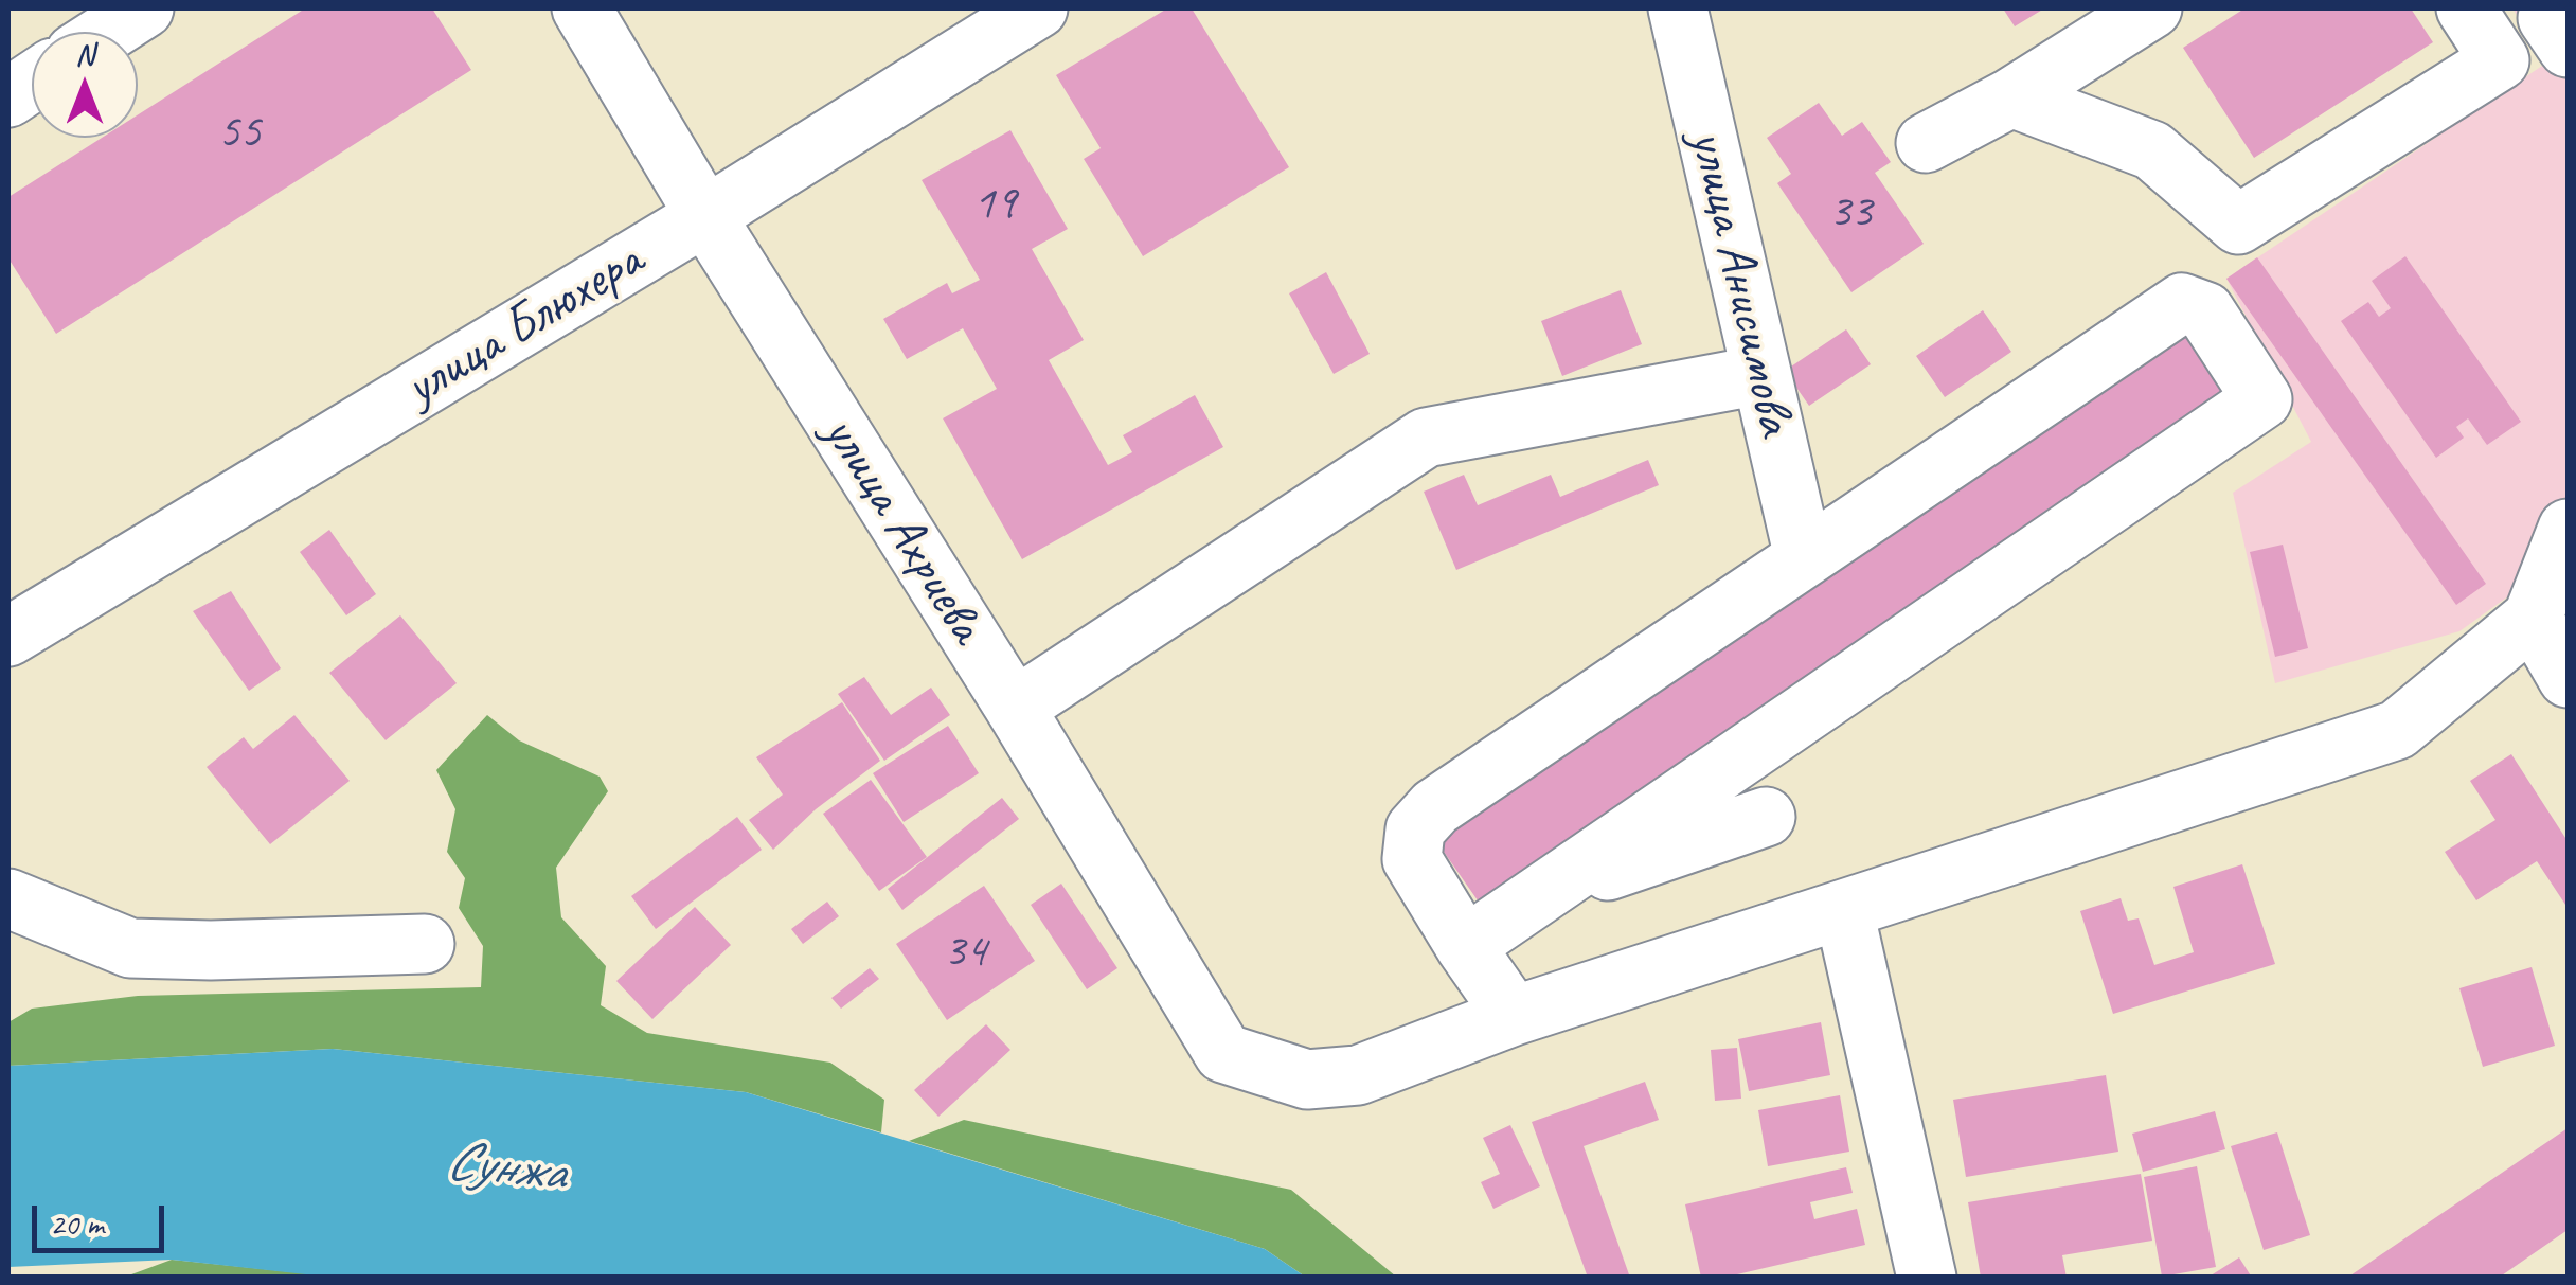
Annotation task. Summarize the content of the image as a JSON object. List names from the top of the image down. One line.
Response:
{"streets":{"street":["улица Анисимова","улица Блюхера","улица Ахриева"]},"crossings":[["улица Блюхера","улица Ахриева"]],"water":["Сунжа"],"house_numbers":["55","19","33","34"],"scale_bar":"20 m","north":"top"}
